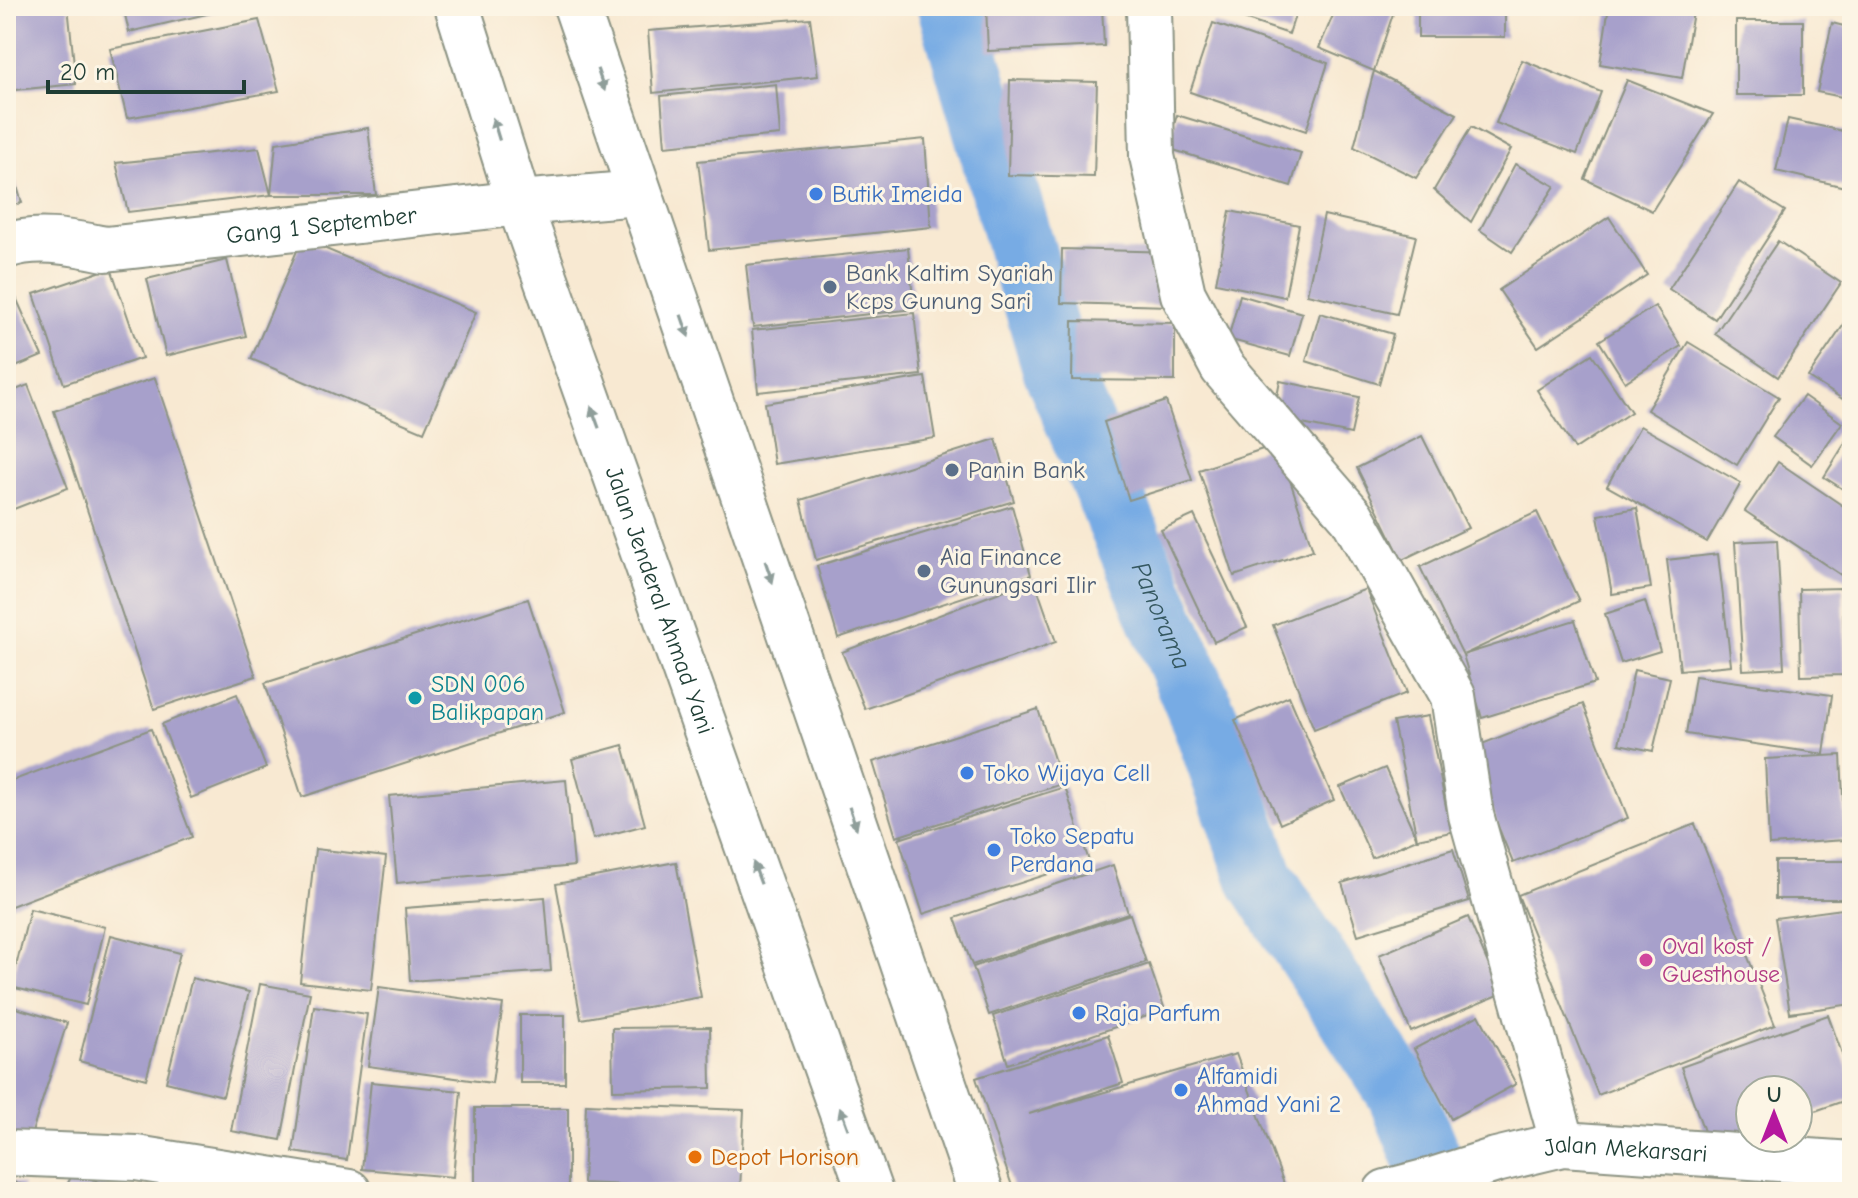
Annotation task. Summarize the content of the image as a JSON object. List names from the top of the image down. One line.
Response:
{"streets":{"street":["Gang 1 September","Jalan Jenderal Ahmad Yani","Jalan Mekarsari"]},"crossings":[["Gang 1 September","Jalan Jenderal Ahmad Yani"]],"water":["Panorama"],"places":["Butik Imeida","Bank Kaltim Syariah Kcps Gunung Sari","Panin Bank","Aia Finance Gunungsari Ilir","SDN 006 Balikpapan","Toko Wijaya Cell","Toko Sepatu Perdana","Oval kost / Guesthouse","Raja Parfum","Alfamidi Ahmad Yani 2","Depot Horison"],"scale_bar":"20 m","north":"top"}
